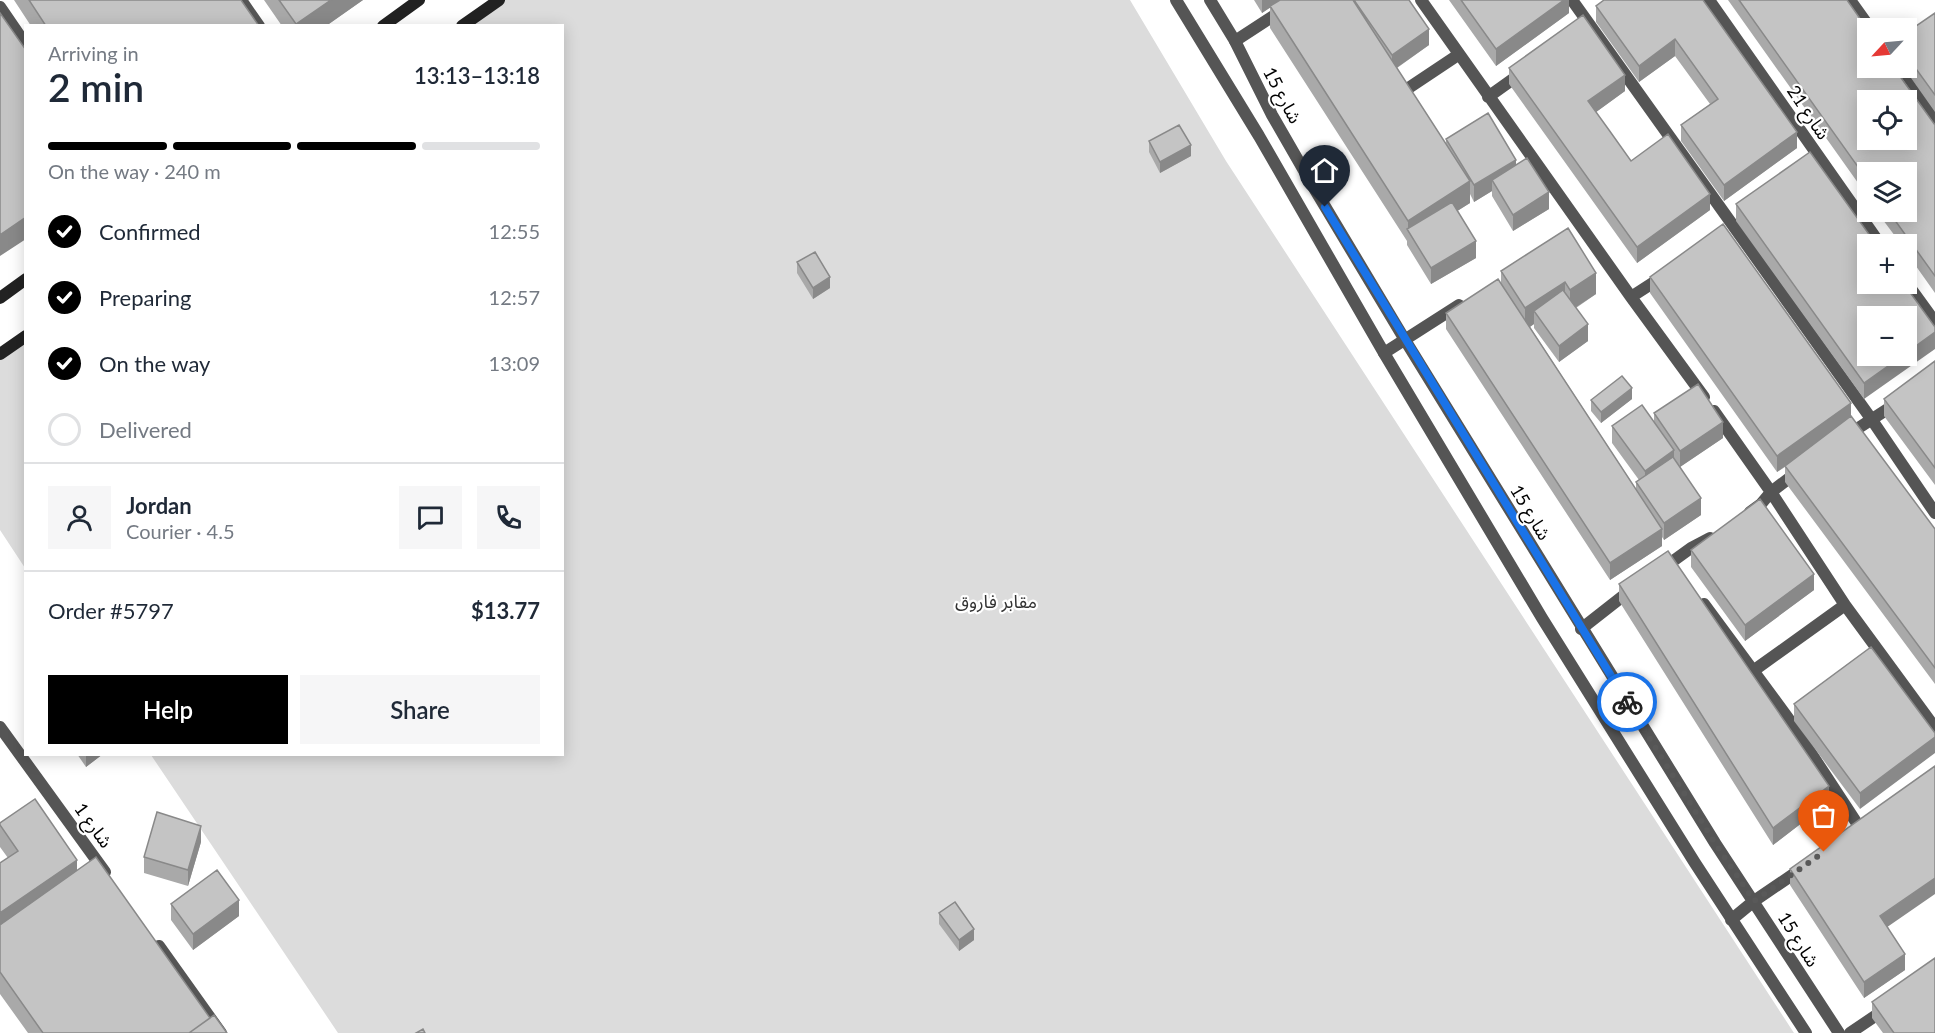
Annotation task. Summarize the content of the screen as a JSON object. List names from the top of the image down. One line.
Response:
{"streets":{"street":["شارع 15","شارع 21","شارع 1"]},"parks":["مقابر فاروق"],"north":"bottom left","page":{"map_buttons":["+","−"],"heading":["2 min","Arriving in","13:13–13:18"],"panel":["Jordan","Courier · 4.5","Order #5797","$13.77"],"bar":"On the way · 240 m","list":[["Confirmed","12:55"],["Preparing","12:57"],["On the way","13:09"],"Delivered"],"buttons":["Help","Share"]}}
